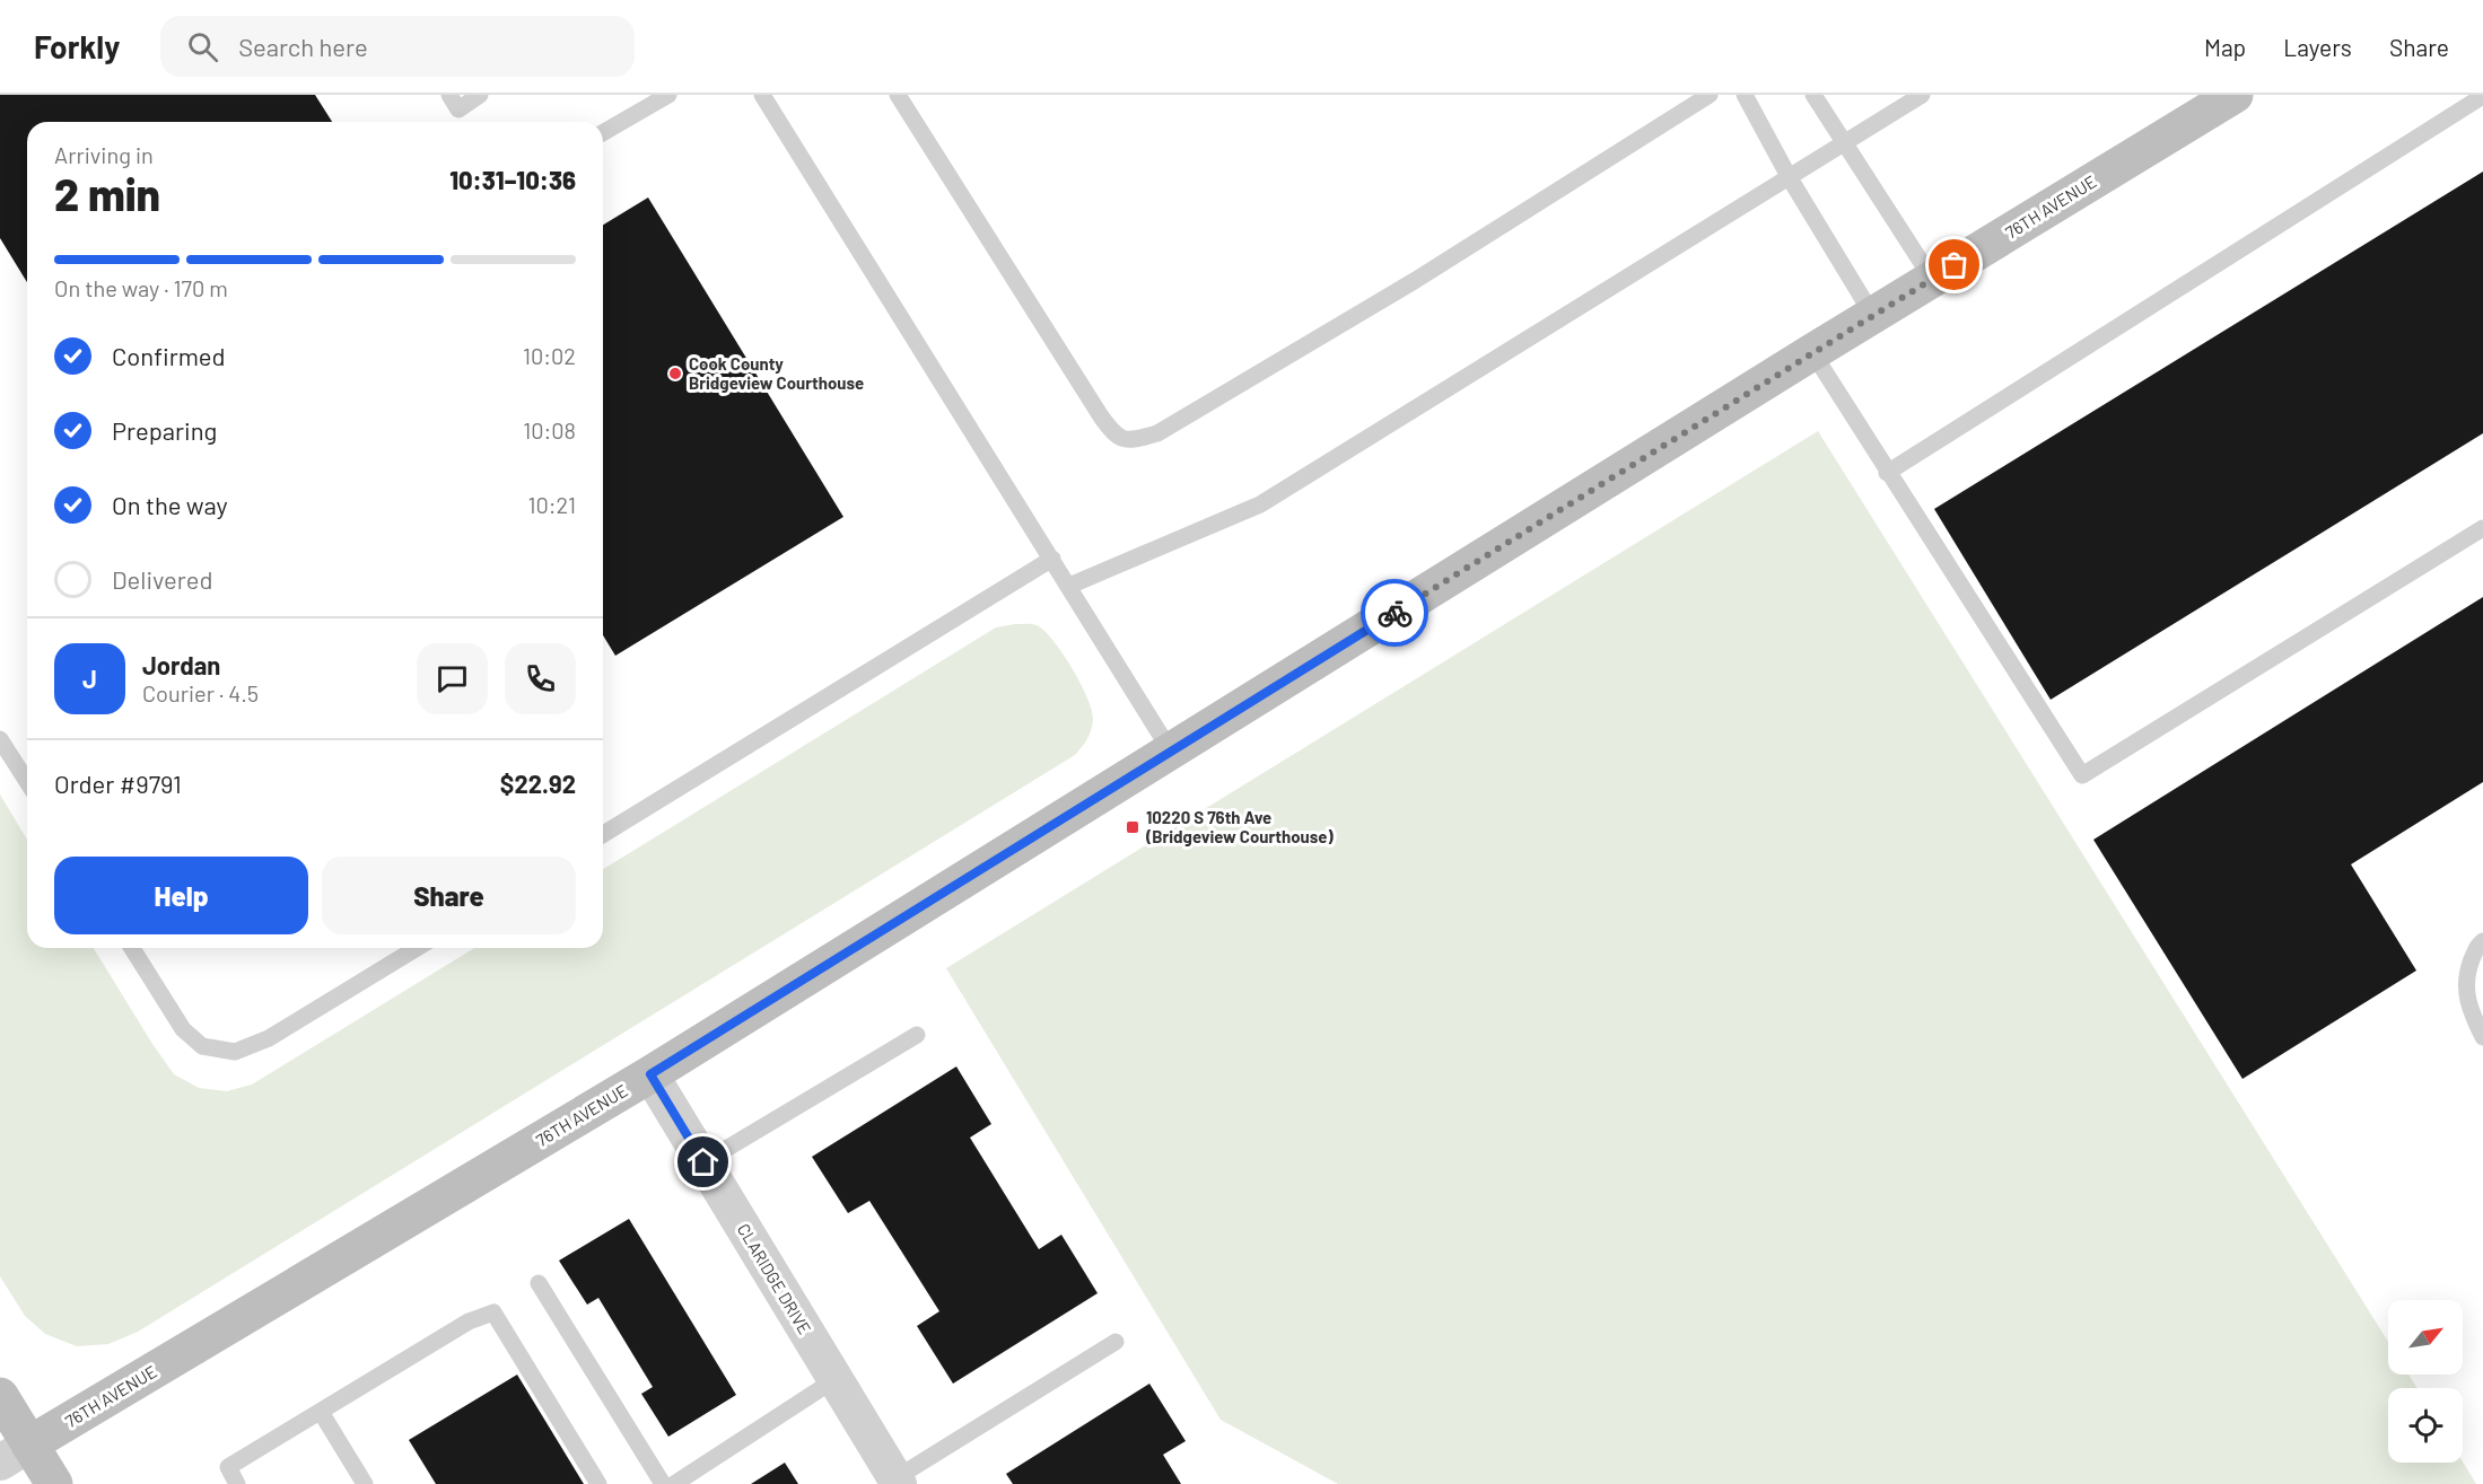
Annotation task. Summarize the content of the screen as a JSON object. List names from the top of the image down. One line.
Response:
{"streets":{"street":["76TH AVENUE","CLARIDGE DRIVE"]},"crossings":[["76TH AVENUE","CLARIDGE DRIVE"]],"places":{"other":["Cook County Bridgeview Courthouse"],"transit":["10220 S 76th Ave (Bridgeview Courthouse)"]},"north":"top right","page":{"header":"Forkly","search":"Search here","nav":["Map","Layers","Share"],"heading":["2 min","Arriving in","10:31–10:36"],"panel":["Jordan","Courier · 4.5","Order #9791","$22.92"],"bar":"On the way · 170 m","list":[["Confirmed","10:02"],["Preparing","10:08"],["On the way","10:21"],"Delivered"],"round":"J","buttons":["Help","Share"]}}
